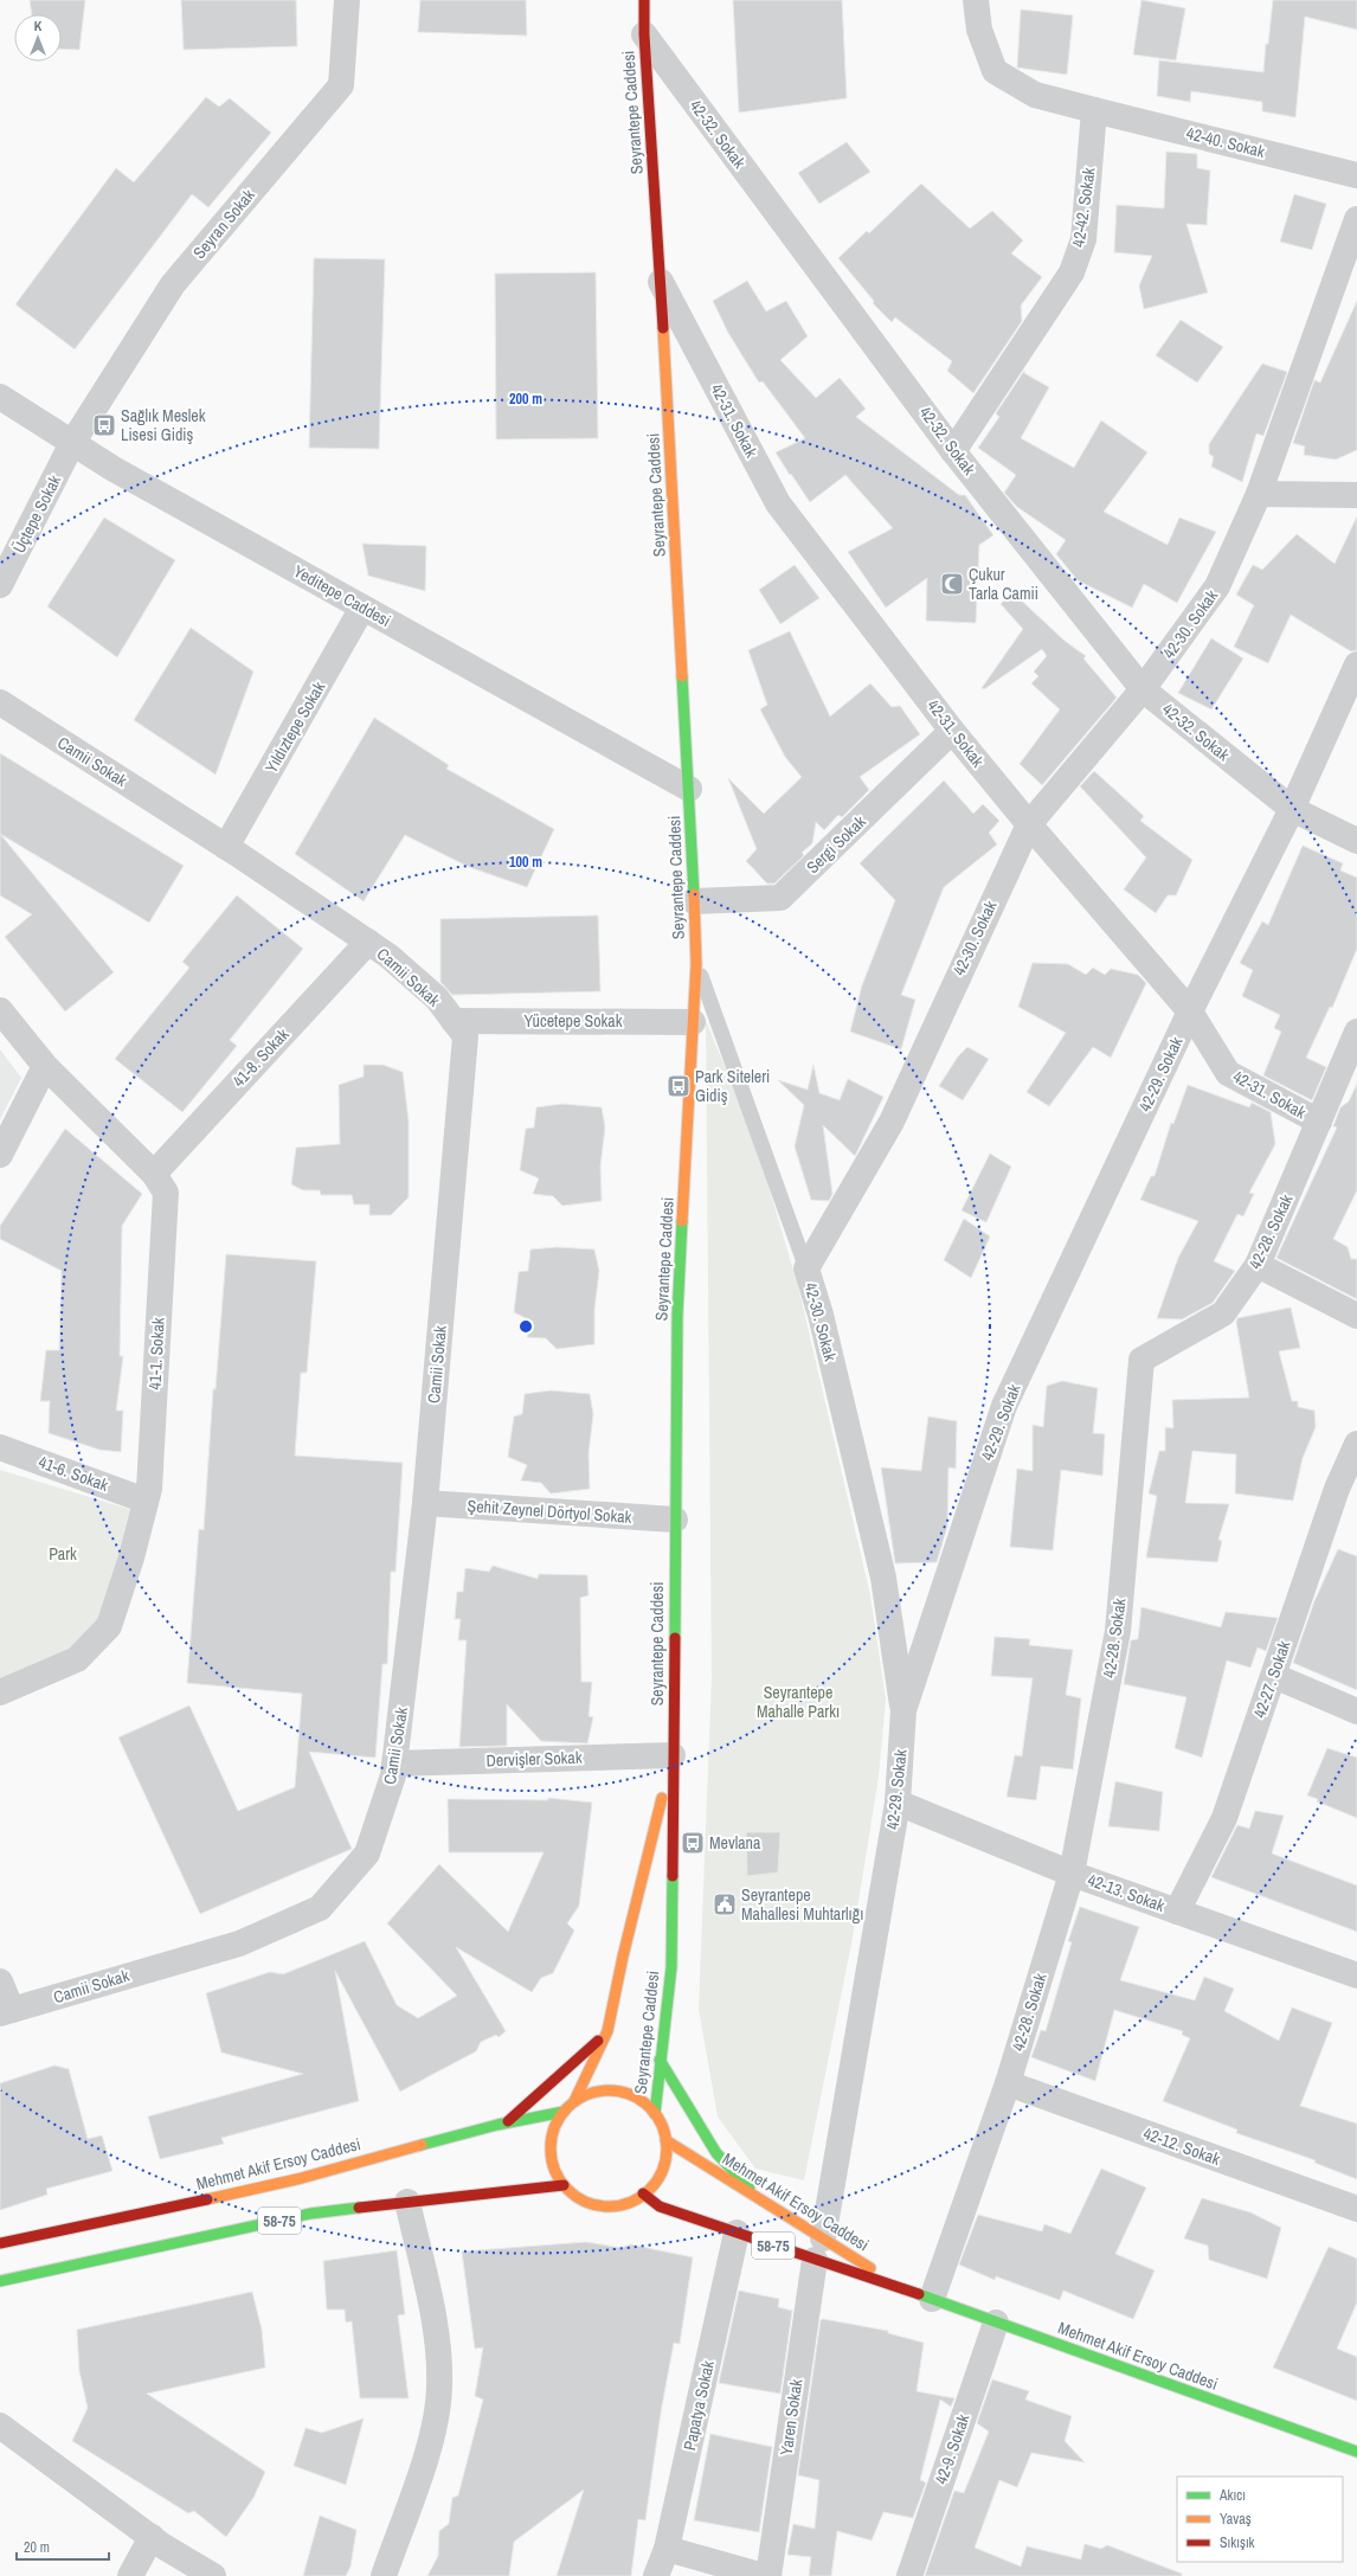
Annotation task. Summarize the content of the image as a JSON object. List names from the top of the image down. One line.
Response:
{"streets":{"street":["Seyrantepe Caddesi","42-32. Sokak","42-40. Sokak","42-42. Sokak","Seyran Sokak","42-31. Sokak","Üçtepe Sokak","Yeditepe Caddesi","42-30. Sokak","Yıldıztepe Sokak","Camii Sokak","Sergi Sokak","Yücetepe Sokak","41-8. Sokak","42-29. Sokak","42-28. Sokak","41-1. Sokak","41-6. Sokak","Şehit Zeynel Dörtyol Sokak","42-27. Sokak","Dervişler Sokak","42-13. Sokak","42-12. Sokak","Mehmet Akif Ersoy Caddesi","58-75","Papatya Sokak","Yaren Sokak","42-9. Sokak"]},"crossings":[["Seyrantepe Caddesi","42-32. Sokak"],["Seyrantepe Caddesi","42-31. Sokak"],["Seyrantepe Caddesi","Yeditepe Caddesi"],["Seyrantepe Caddesi","Sergi Sokak"],["Seyrantepe Caddesi","Yücetepe Sokak"],["Seyrantepe Caddesi","Şehit Zeynel Dörtyol Sokak"],["Seyrantepe Caddesi","Dervişler Sokak"],["Seyrantepe Caddesi","Mehmet Akif Ersoy Caddesi"],["Seyrantepe Caddesi","58-75"],["42-32. Sokak","42-42. Sokak"],["42-32. Sokak","42-30. Sokak"],["42-32. Sokak","42-29. Sokak"],["42-40. Sokak","42-42. Sokak"],["Seyran Sokak","Üçtepe Sokak"],["Seyran Sokak","Yeditepe Caddesi"],["42-31. Sokak","42-30. Sokak"],["42-31. Sokak","Sergi Sokak"],["42-31. Sokak","42-29. Sokak"],["42-31. Sokak","42-28. Sokak"],["Üçtepe Sokak","Yeditepe Caddesi"],["Yeditepe Caddesi","Yıldıztepe Sokak"],["42-30. Sokak","42-29. Sokak"],["Yıldıztepe Sokak","Camii Sokak"],["Camii Sokak","Yücetepe Sokak"],["Camii Sokak","41-8. Sokak"],["Camii Sokak","Şehit Zeynel Dörtyol Sokak"],["Camii Sokak","Dervişler Sokak"],["41-8. Sokak","41-1. Sokak"],["42-29. Sokak","42-13. Sokak"],["42-29. Sokak","Mehmet Akif Ersoy Caddesi"],["42-29. Sokak","Yaren Sokak"],["42-28. Sokak","42-13. Sokak"],["42-28. Sokak","42-12. Sokak"],["42-28. Sokak","Mehmet Akif Ersoy Caddesi"],["41-1. Sokak","41-6. Sokak"],["42-27. Sokak","42-13. Sokak"],["Mehmet Akif Ersoy Caddesi","58-75"],["Mehmet Akif Ersoy Caddesi","Papatya Sokak"],["Mehmet Akif Ersoy Caddesi","Yaren Sokak"],["Mehmet Akif Ersoy Caddesi","42-9. Sokak"]],"parks":["Park","Seyrantepe Mahalle Parkı"],"places":{"bus stop":["Sağlık Meslek Lisesi Gidiş","Park Siteleri Gidiş","Mevlana"],"mosque":["Çukur Tarla Camii"],"public building":["Seyrantepe Mahallesi Muhtarlığı"]},"legend":["Akıcı","Yavaş","Sıkışık"],"scale_bar":"20 m","north":"top","rings":["200 m","100 m"]}
